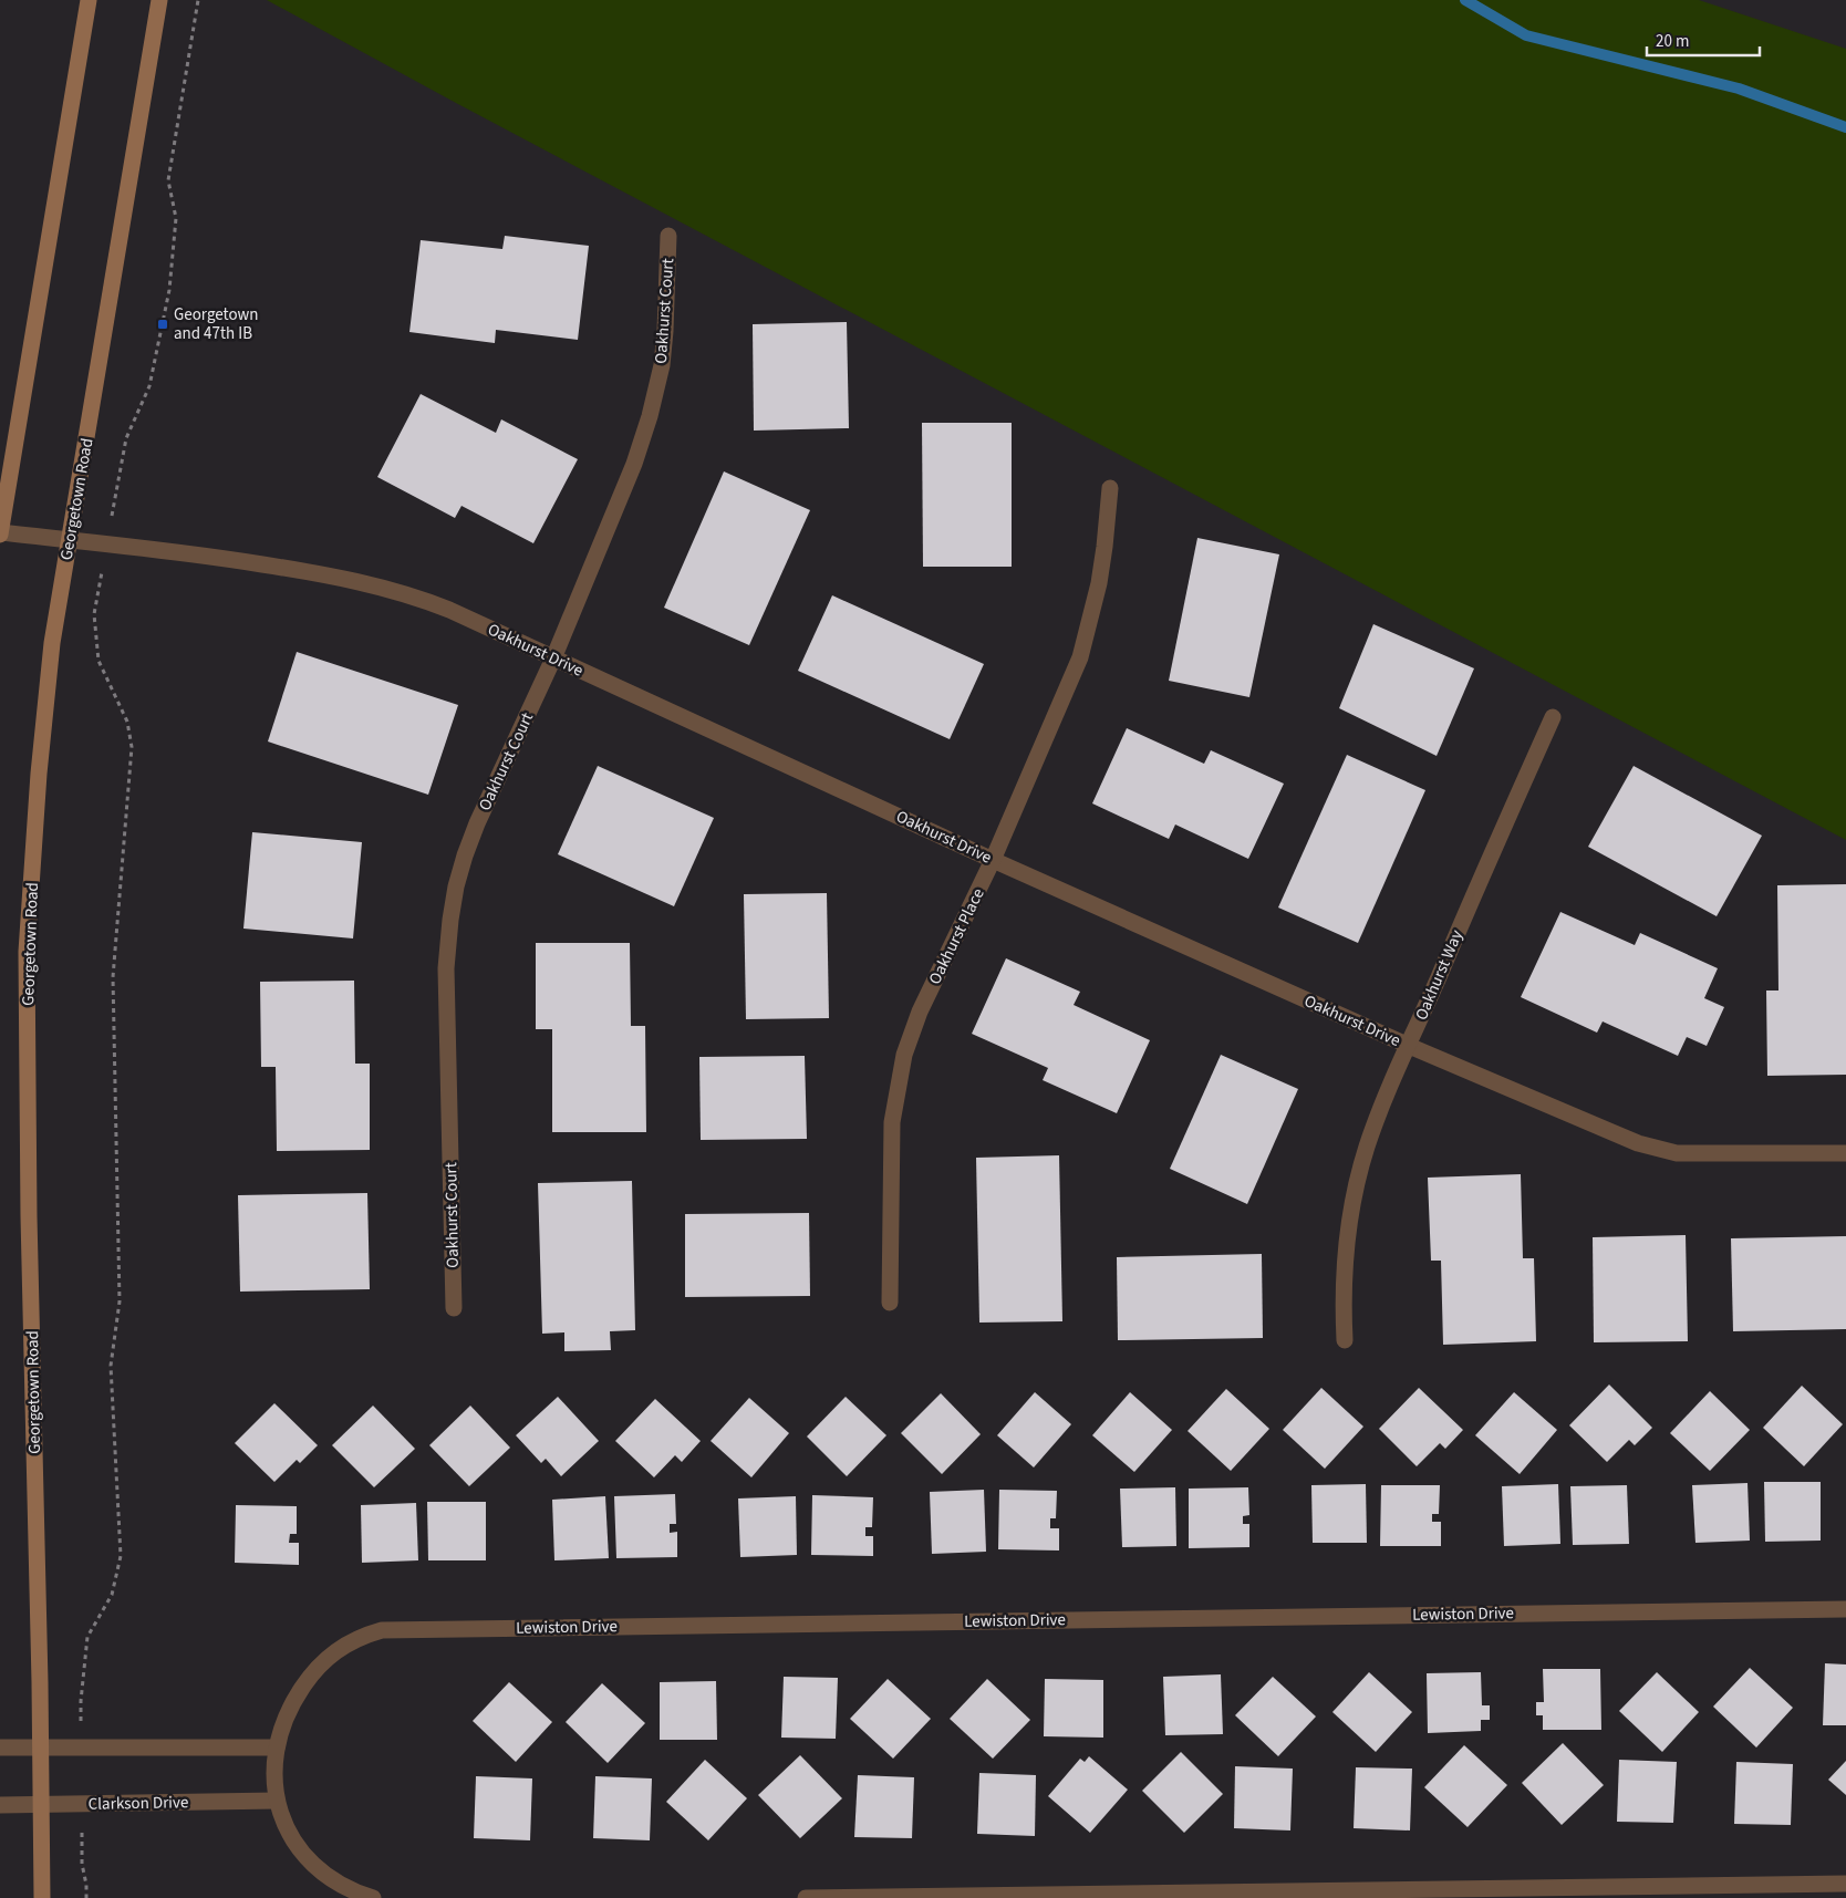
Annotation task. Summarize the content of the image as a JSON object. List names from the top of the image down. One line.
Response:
{"streets":{"main road":["Georgetown Road"],"street":["Oakhurst Court","Oakhurst Drive","Oakhurst Place","Oakhurst Way","Lewiston Drive","Clarkson Drive"]},"crossings":[["Oakhurst Court","Oakhurst Drive"],["Georgetown Road","Oakhurst Drive"],["Georgetown Road","Clarkson Drive"],["Oakhurst Drive","Oakhurst Place"],["Oakhurst Drive","Oakhurst Way"],["Lewiston Drive","Clarkson Drive"]],"places":{"transit":["Georgetown and 47th IB"]},"scale_bar":"20 m"}
